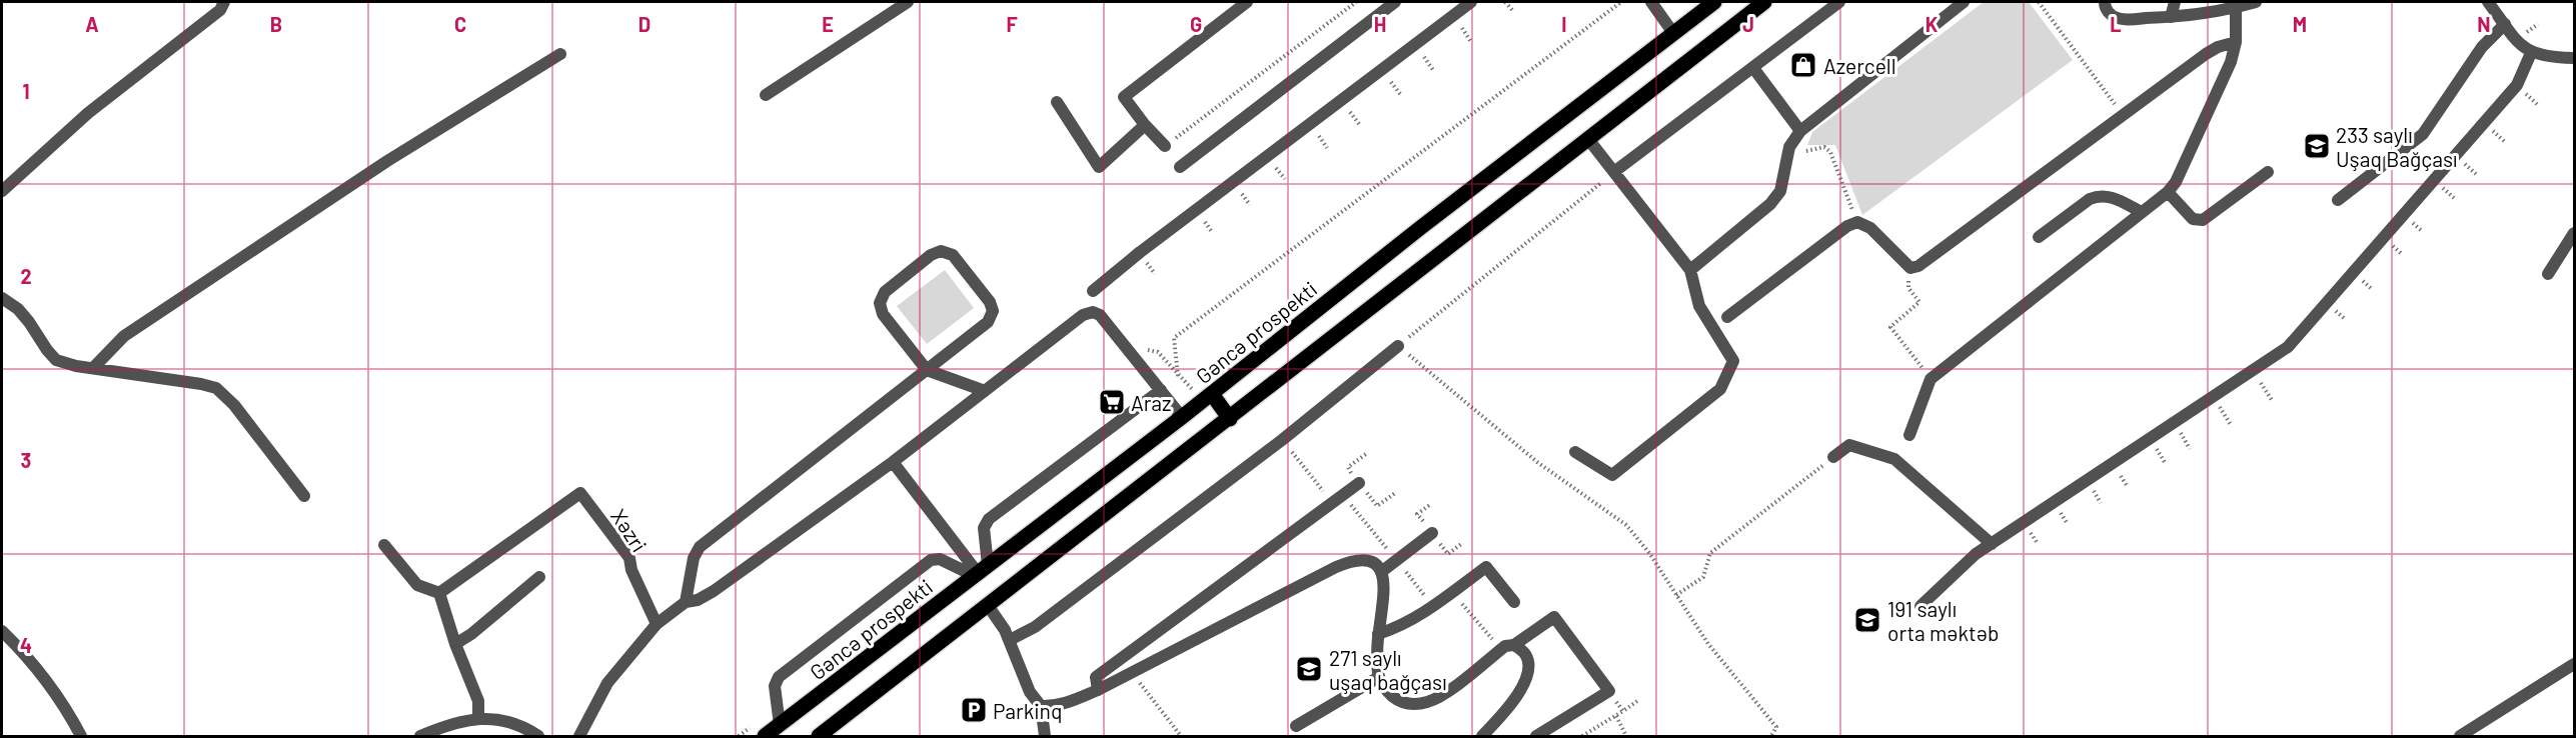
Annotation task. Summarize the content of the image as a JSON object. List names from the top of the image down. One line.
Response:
{"streets":{"main road":["Gəncə prospekti"],"street":["Xəzri"]},"places":{"shop":["Azercell"],"school or university":["233 saylı Uşaq Bağçası","191 saylı orta məktəb","271 saylı uşaq bağçası"],"supermarket":["Araz"],"parking":["Parkinq"]},"grid":{"columns":["A","B","C","D","E","F","G","H","I","J","K","L","M","N"],"rows":["1","2","3","4"]}}
